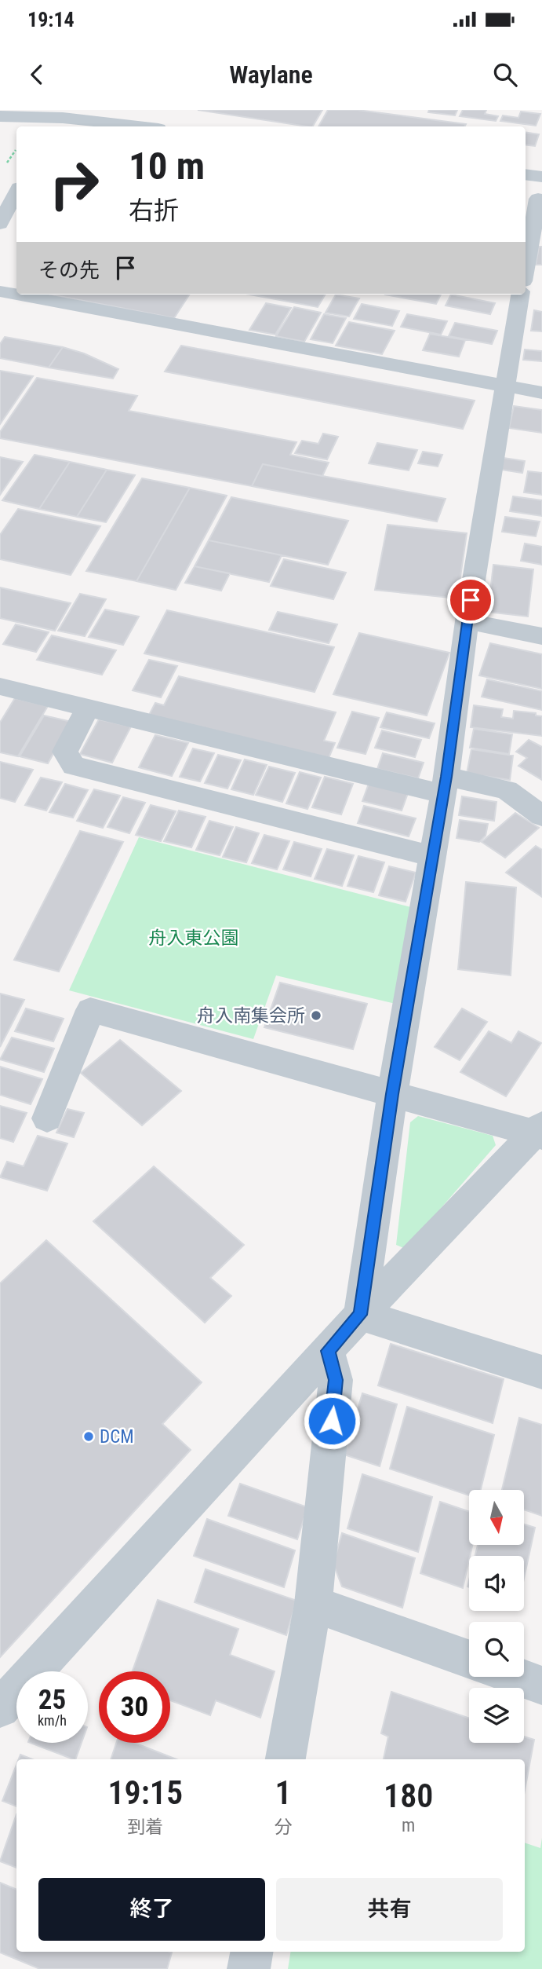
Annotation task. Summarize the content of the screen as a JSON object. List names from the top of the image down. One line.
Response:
{"parks":["舟入東公園"],"places":["舟入南集会所","DCM"],"north":"bottom","page":{"status":"19:14","header":"Waylane","turn":["10 m","右折"],"then":"その先","speed":"25 km/h","limit":"30","eta":["19:15","到着","1","分","180","m"],"buttons":["終了","共有"]}}
